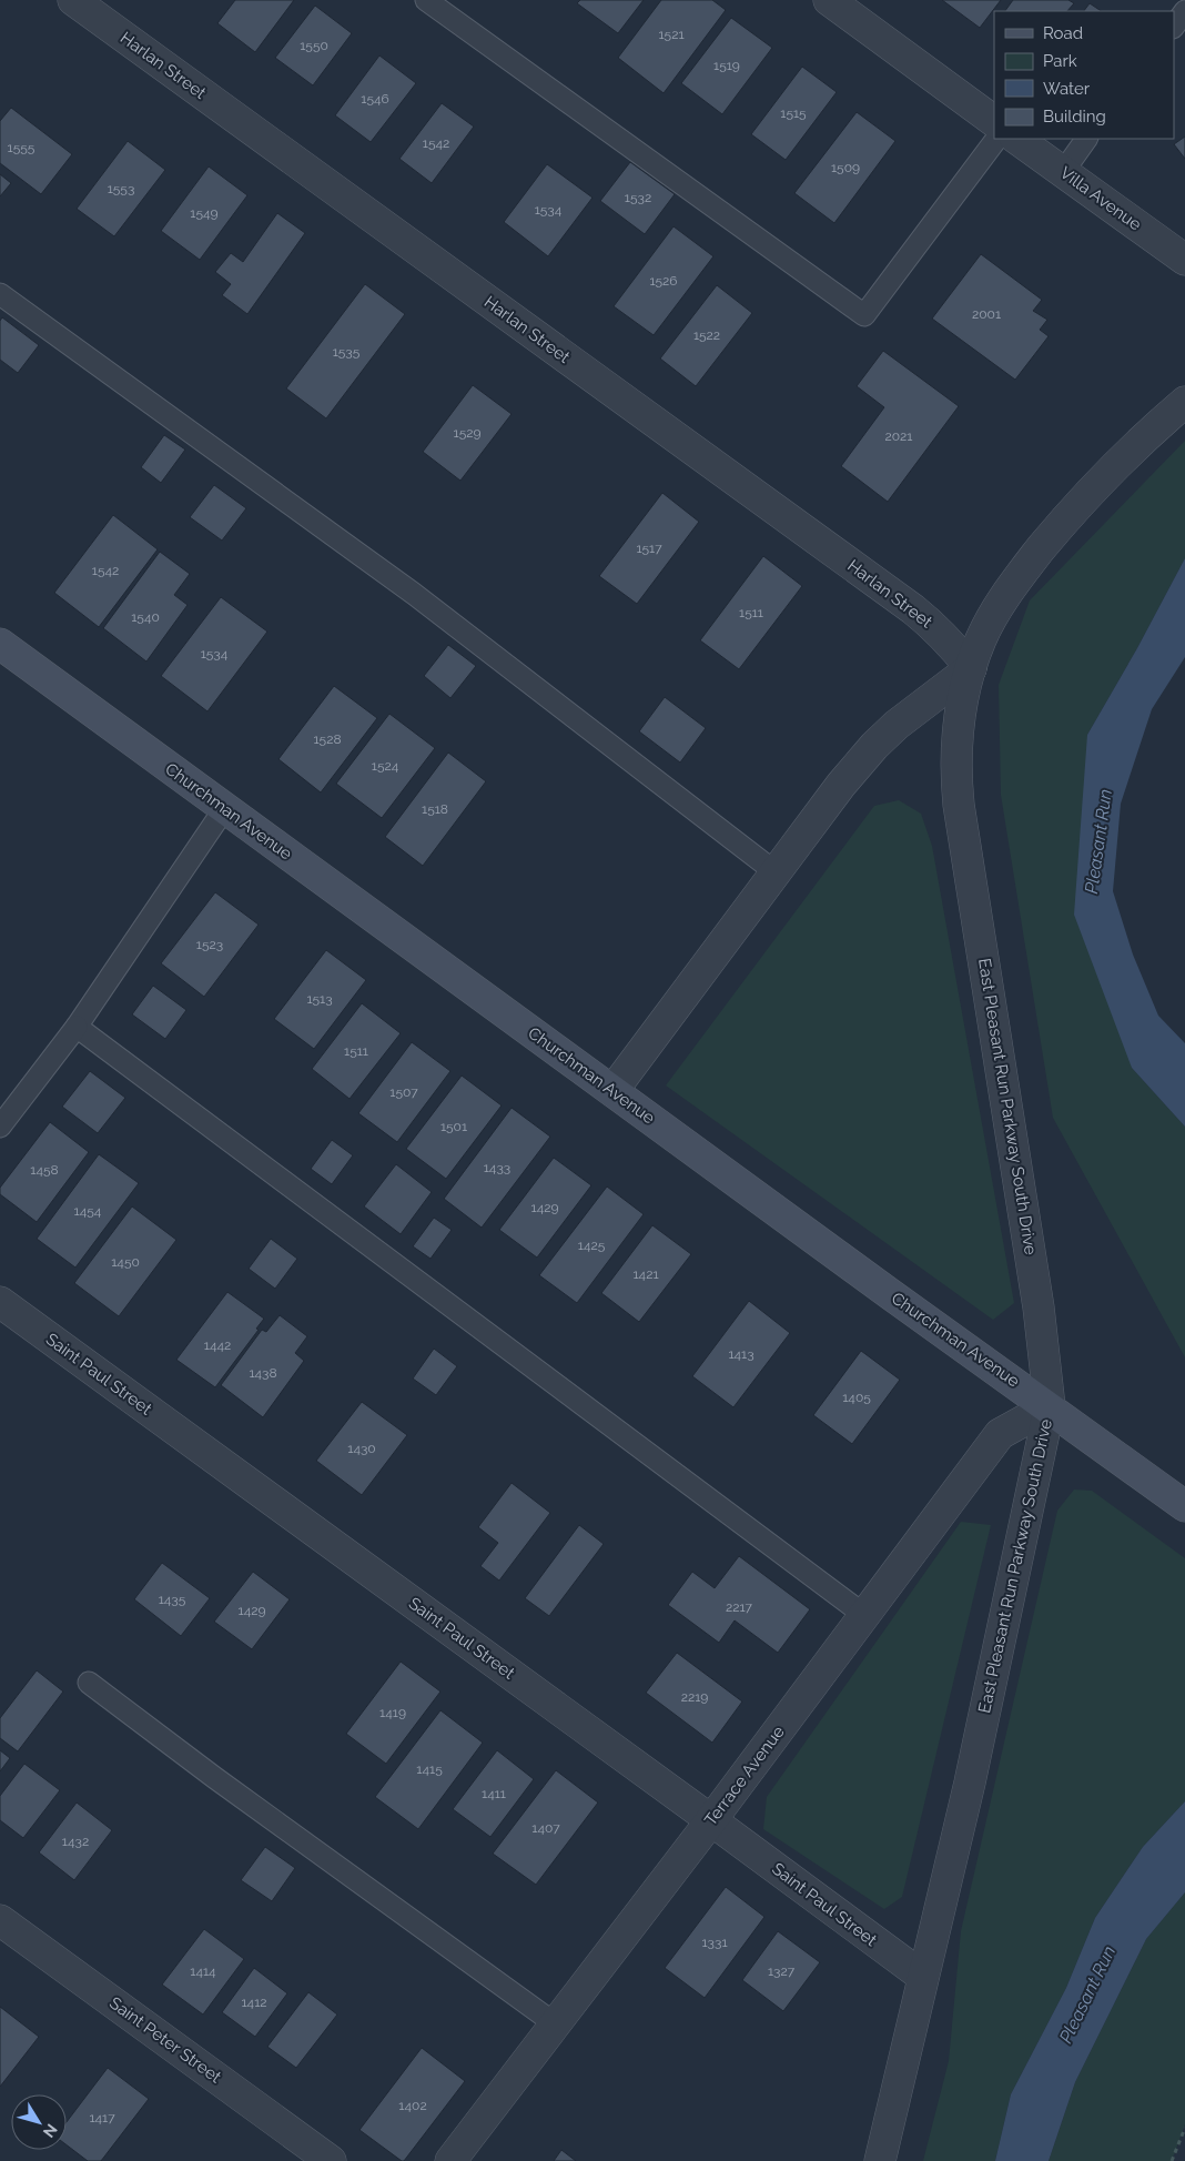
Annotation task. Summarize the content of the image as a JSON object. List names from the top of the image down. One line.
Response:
{"streets":{"main road":["Churchman Avenue"],"street":["Harlan Street","Villa Avenue","East Pleasant Run Parkway South Drive","Saint Paul Street","Terrace Avenue","Saint Peter Street"]},"crossings":[["Harlan Street","East Pleasant Run Parkway South Drive"],["Churchman Avenue","East Pleasant Run Parkway South Drive"],["Churchman Avenue","Terrace Avenue"],["East Pleasant Run Parkway South Drive","Saint Paul Street"],["East Pleasant Run Parkway South Drive","Terrace Avenue"],["Saint Paul Street","Terrace Avenue"]],"water":["Pleasant Run"],"house_numbers":["1521","1550","1519","1546","1515","1542","1555","1509","1553","1532","1534","1549","1526","2001","1522","1535","1529","2021","1517","1542","1511","1540","1534","1528","1524","1518","1523","1513","1511","1507","1501","1433","1458","1429","1454","1425","1450","1421","1442","1413","1438","1405","1430","1435","2217","1429","2219","1419","1415","1411","1407","1432","1331","1414","1327","1412","1402","1417"],"legend":["Road","Park","Water","Building"],"north":"bottom right"}
